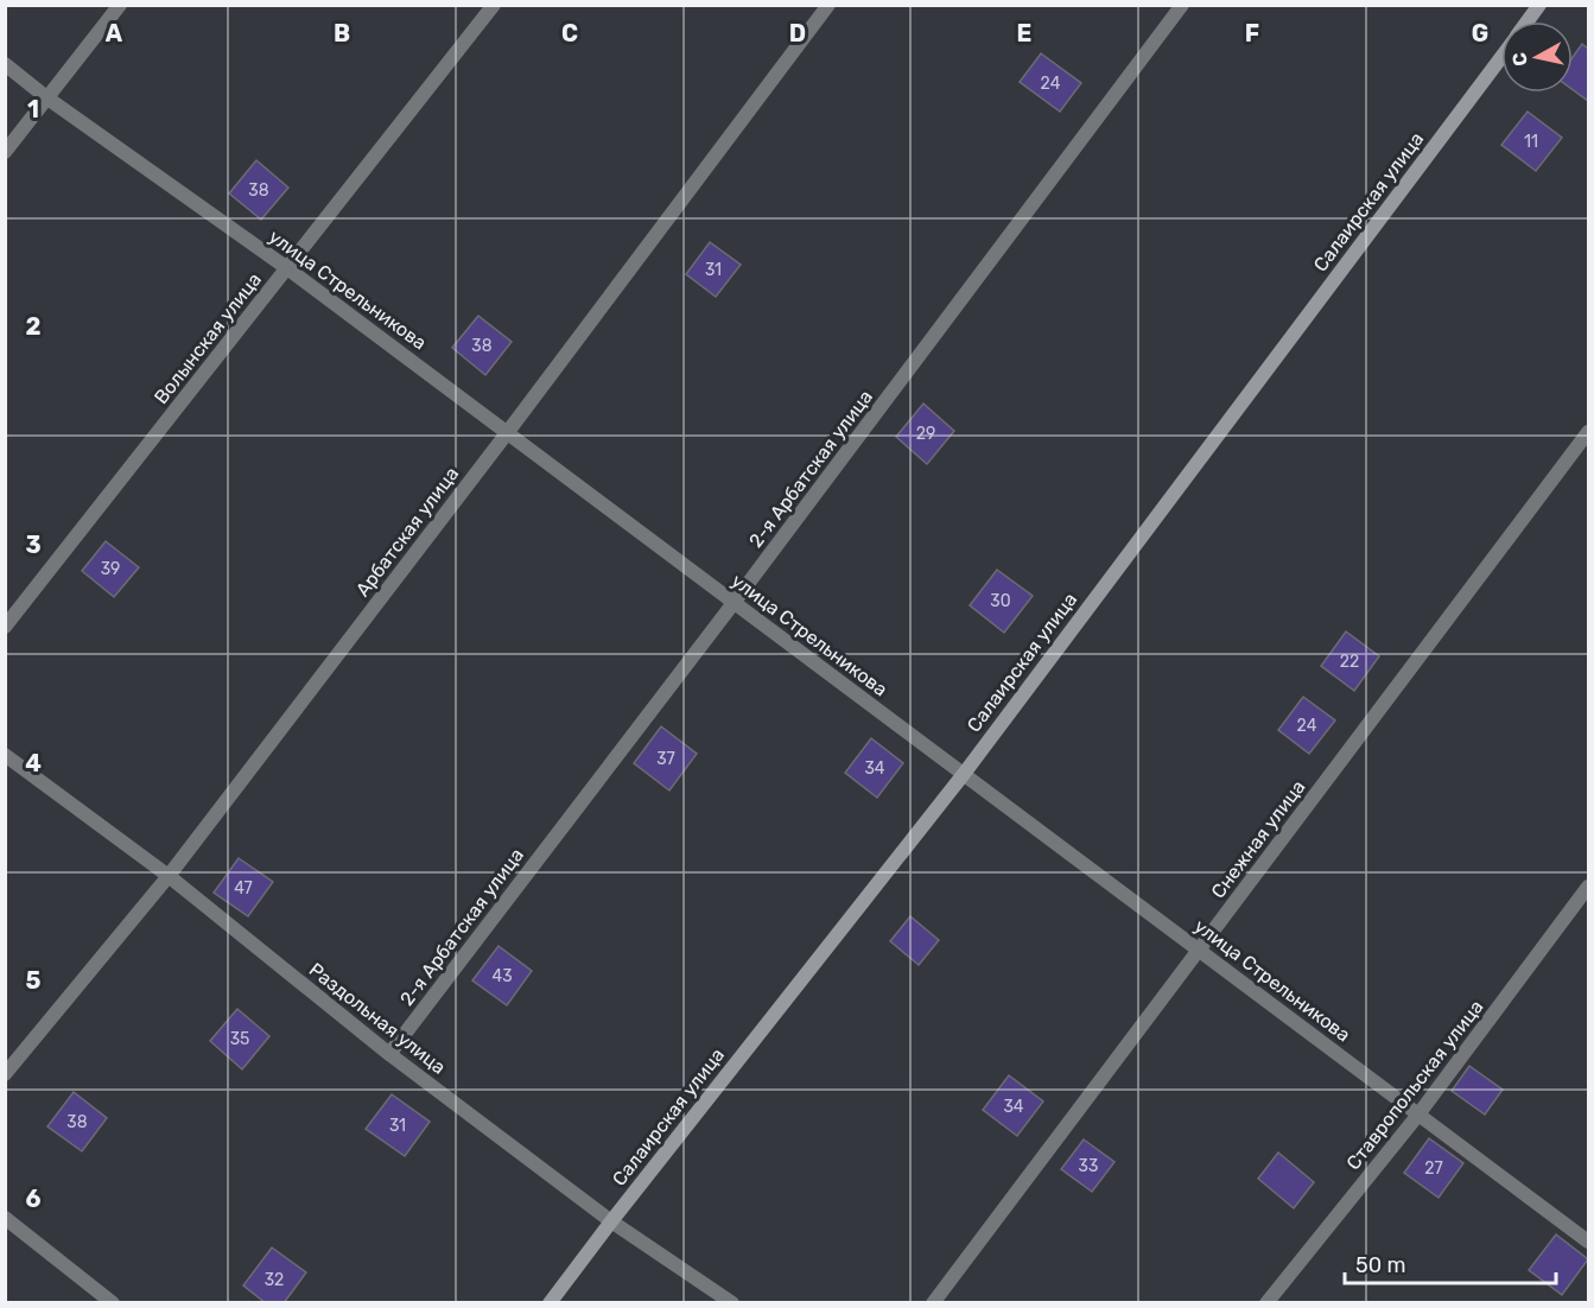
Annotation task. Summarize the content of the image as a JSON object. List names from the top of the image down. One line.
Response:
{"streets":{"street":["Салаирская улица","улица Стрельникова","Волынская улица","2-я Арбатская улица","Арбатская улица","Снежная улица","Раздольная улица","Ставропольская улица"]},"crossings":[["Салаирская улица","улица Стрельникова"],["Салаирская улица","Раздольная улица"],["улица Стрельникова","Волынская улица"],["улица Стрельникова","2-я Арбатская улица"],["улица Стрельникова","Арбатская улица"],["улица Стрельникова","Снежная улица"],["улица Стрельникова","Ставропольская улица"],["2-я Арбатская улица","Раздольная улица"],["Арбатская улица","Раздольная улица"]],"house_numbers":["24","11","38","31","38","29","39","30","22","24","37","34","47","43","35","34","38","31","33","27","32"],"scale_bar":"50 m","north":"left","grid":{"columns":["A","B","C","D","E","F","G"],"rows":["1","2","3","4","5","6"]}}
